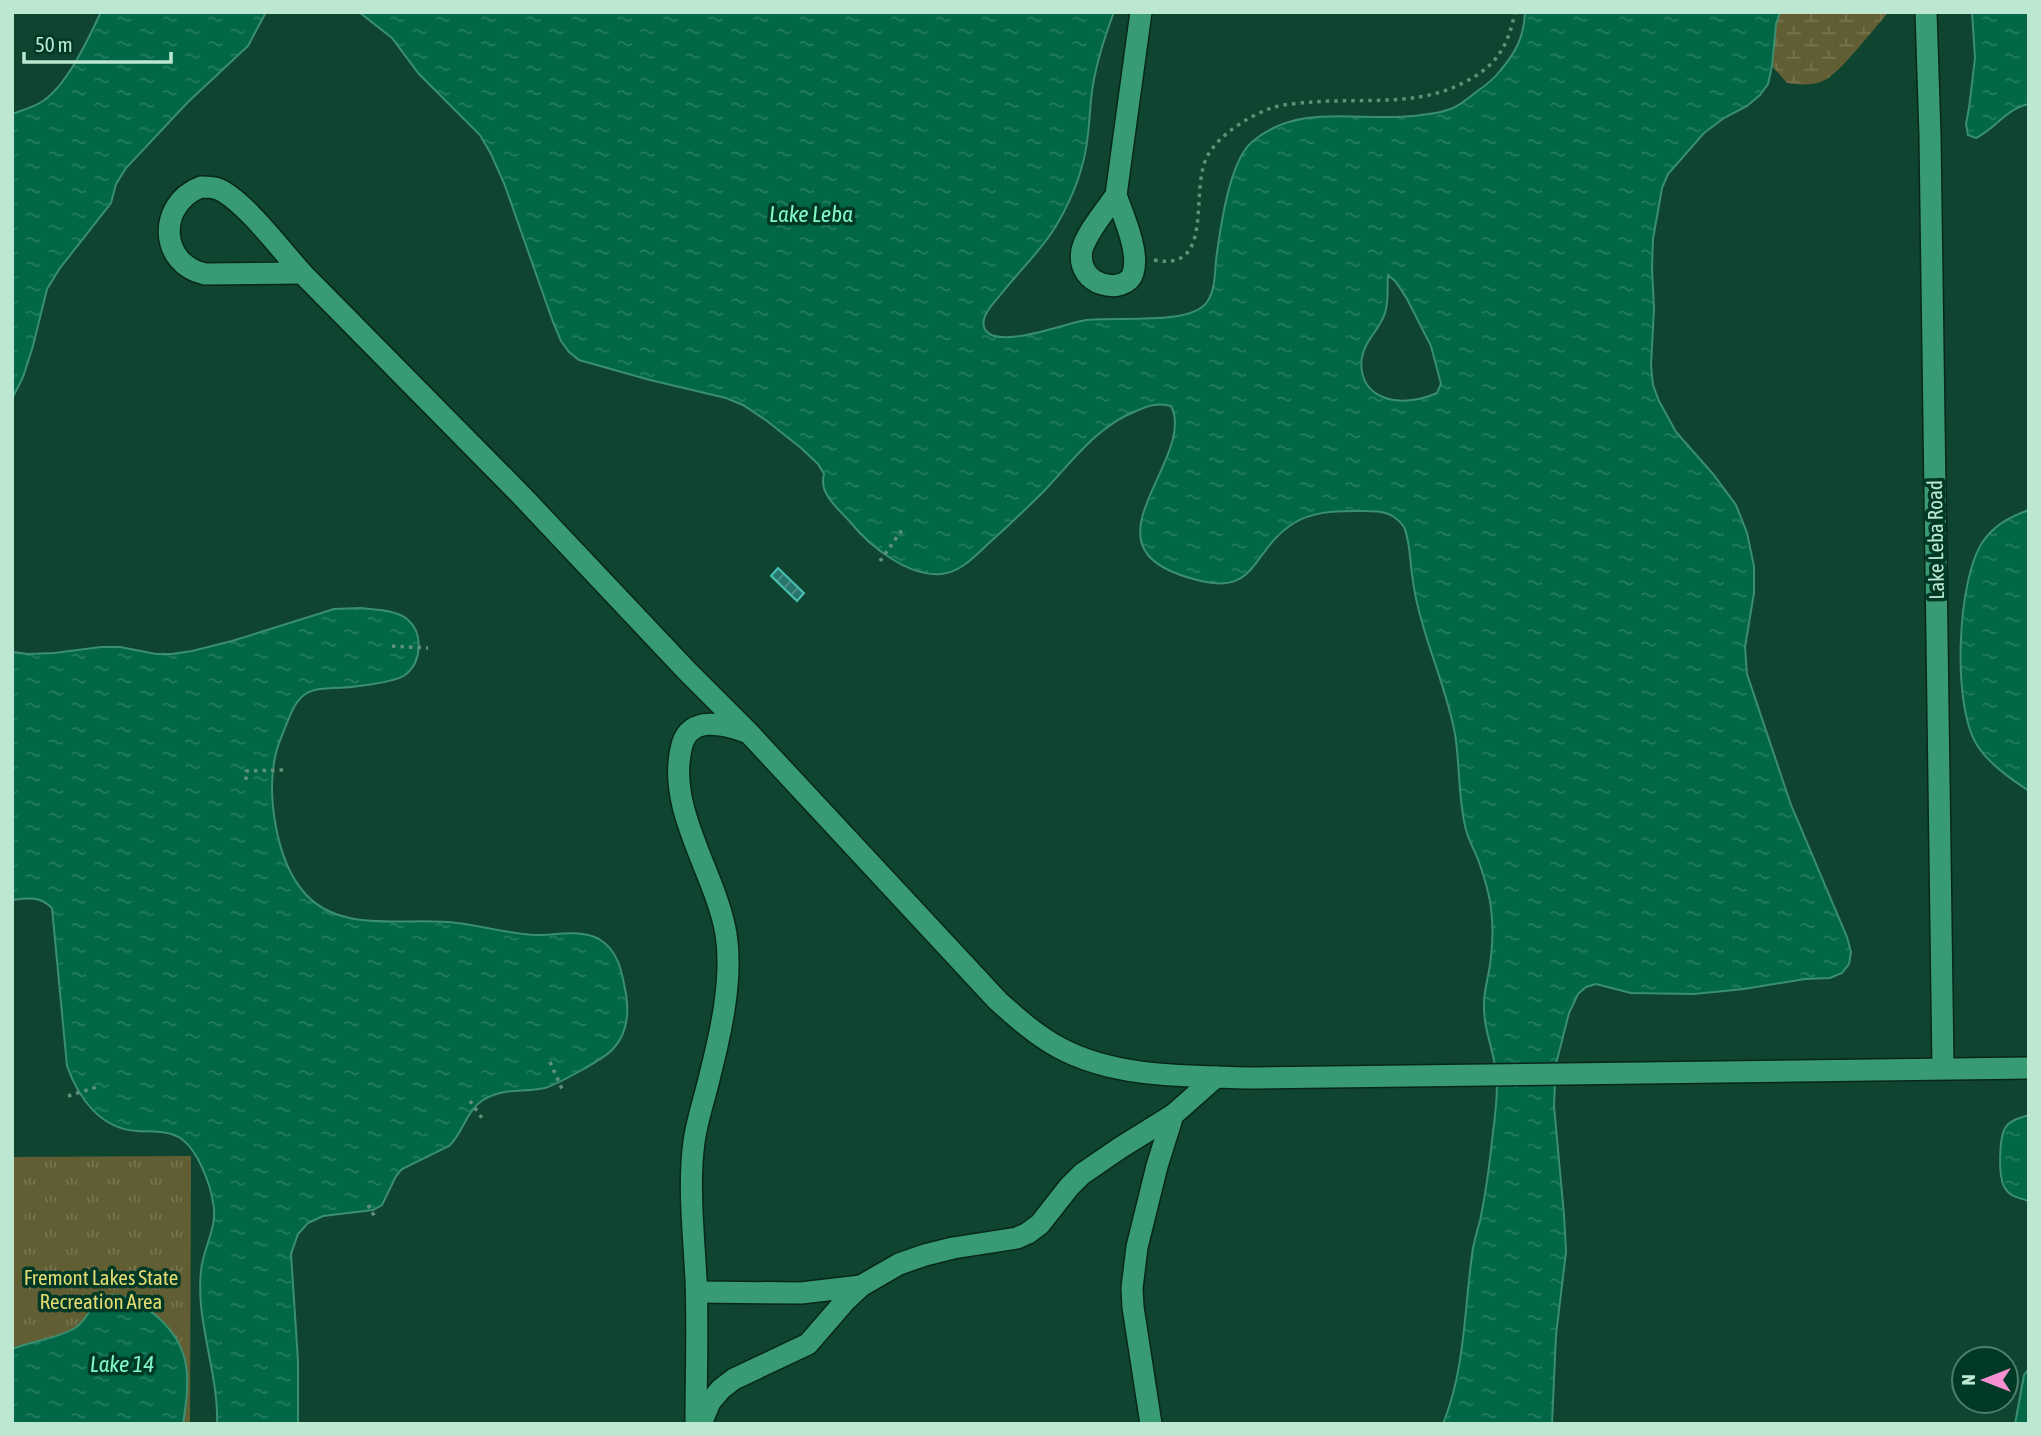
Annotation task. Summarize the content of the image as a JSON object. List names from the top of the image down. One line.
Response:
{"streets":{"street":["Lake Leba Road"]},"water":["Lake Leba","Lake 14"],"parks":["Fremont Lakes State Recreation Area"],"scale_bar":"50 m","north":"left"}
